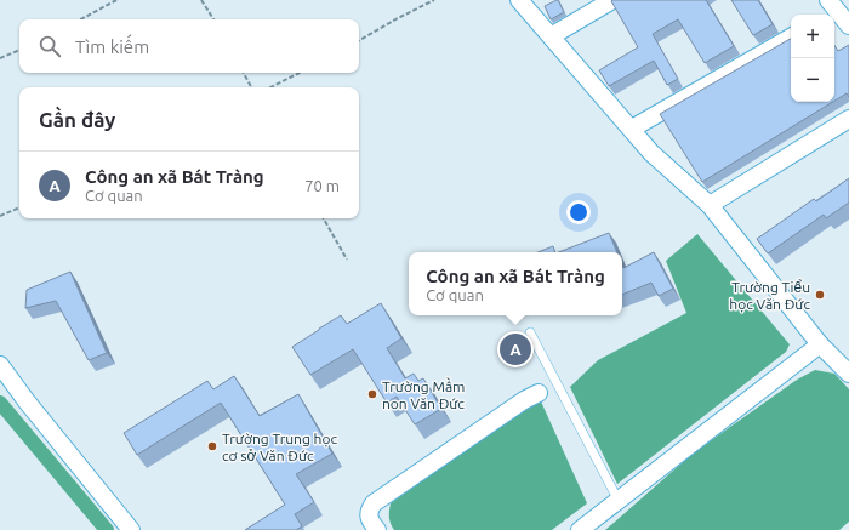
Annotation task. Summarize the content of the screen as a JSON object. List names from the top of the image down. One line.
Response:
{"places":["Trường Tiểu học Văn Đức","Trường Mầm non Văn Đức","Trường Trung học cơ sở Văn Đức"],"page":{"map_buttons":["+","−"],"search":"Tìm kiếm","heading":"Gần đây","list":[{"mark":"A","name":"Công an xã Bát Tràng","note":"Cơ quan","value":"70 m"}],"popup":["Công an xã Bát Tràng","Cơ quan"],"pins":"A"}}
